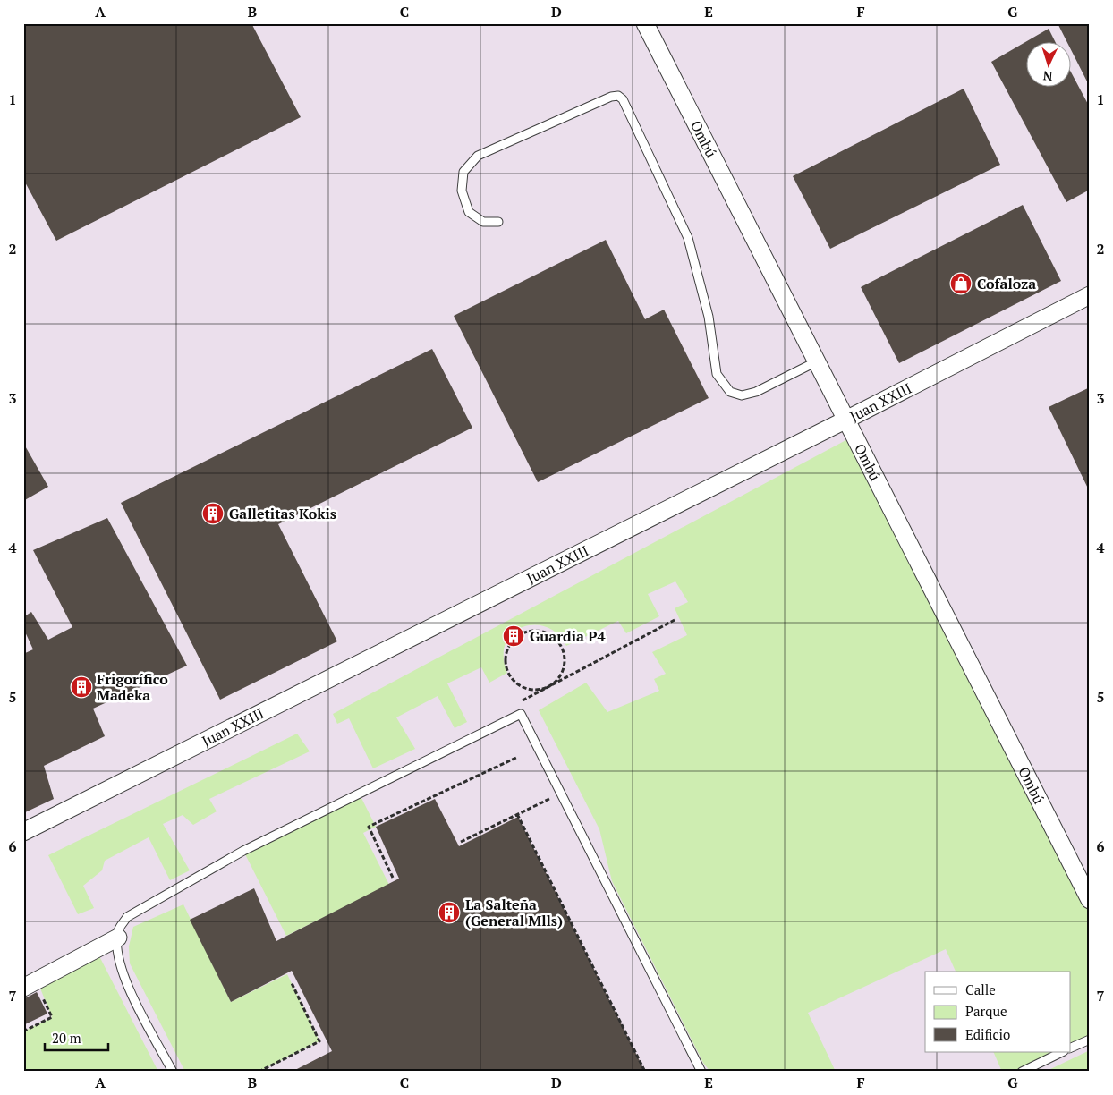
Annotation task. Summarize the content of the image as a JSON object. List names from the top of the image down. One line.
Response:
{"streets":{"street":["Ombú","Juan XXIII"]},"crossings":[["Ombú","Juan XXIII"]],"places":{"shop":["Cofaloza"],"building":["Galletitas Kokis","Guardia P4","Frigorífico Madeka","La Salteña (General Mlls)"]},"legend":["Calle","Parque","Edificio"],"scale_bar":"20 m","north":"bottom","grid":{"columns":["A","B","C","D","E","F","G"],"rows":["1","2","3","4","5","6","7"]}}
